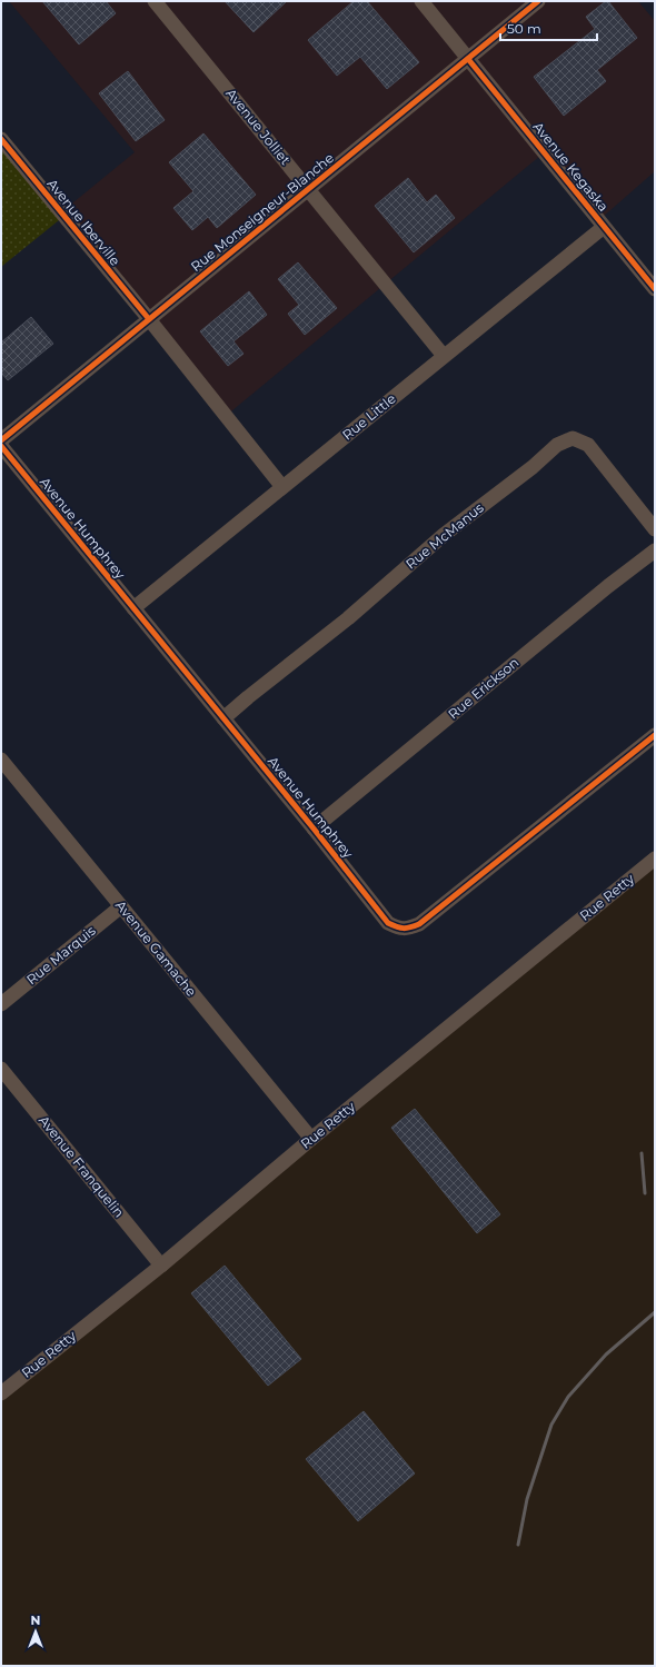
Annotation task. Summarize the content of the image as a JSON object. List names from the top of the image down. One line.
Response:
{"streets":{"street":["Avenue Jolliet","Avenue Kegaska","Rue Monseigneur-Blanche","Avenue Iberville","Rue Little","Avenue Humphrey","Rue McManus","Rue Erickson","Rue Retty","Avenue Gamache","Rue Marquis","Avenue Franquelin"]},"crossings":[["Avenue Jolliet","Rue Monseigneur-Blanche"],["Avenue Jolliet","Rue Little"],["Avenue Kegaska","Rue Monseigneur-Blanche"],["Avenue Kegaska","Rue Little"],["Rue Monseigneur-Blanche","Avenue Iberville"],["Avenue Iberville","Rue Little"],["Rue Little","Avenue Humphrey"],["Avenue Humphrey","Rue McManus"],["Avenue Humphrey","Rue Erickson"],["Rue Retty","Avenue Gamache"],["Rue Retty","Avenue Franquelin"],["Avenue Gamache","Rue Marquis"]],"scale_bar":"50 m","north":"top"}
